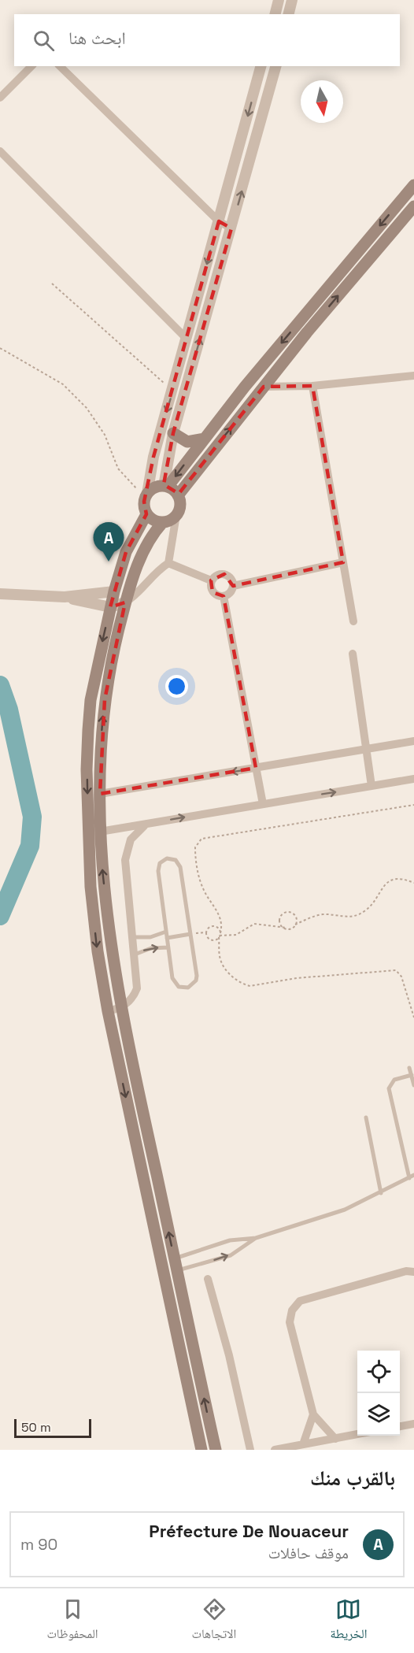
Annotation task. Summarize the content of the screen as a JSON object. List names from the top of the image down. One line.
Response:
{"scale_bar":"50 m","north":"bottom","page":{"search":"ابحث هنا","pins":"A","scale":"50 m","heading":"بالقرب منك","list":[{"mark":"A","name":"Préfecture De Nouaceur","note":"موقف حافلات","value":"90 m"}],"nav":["الخريطة","الاتجاهات","المحفوظات"]}}
